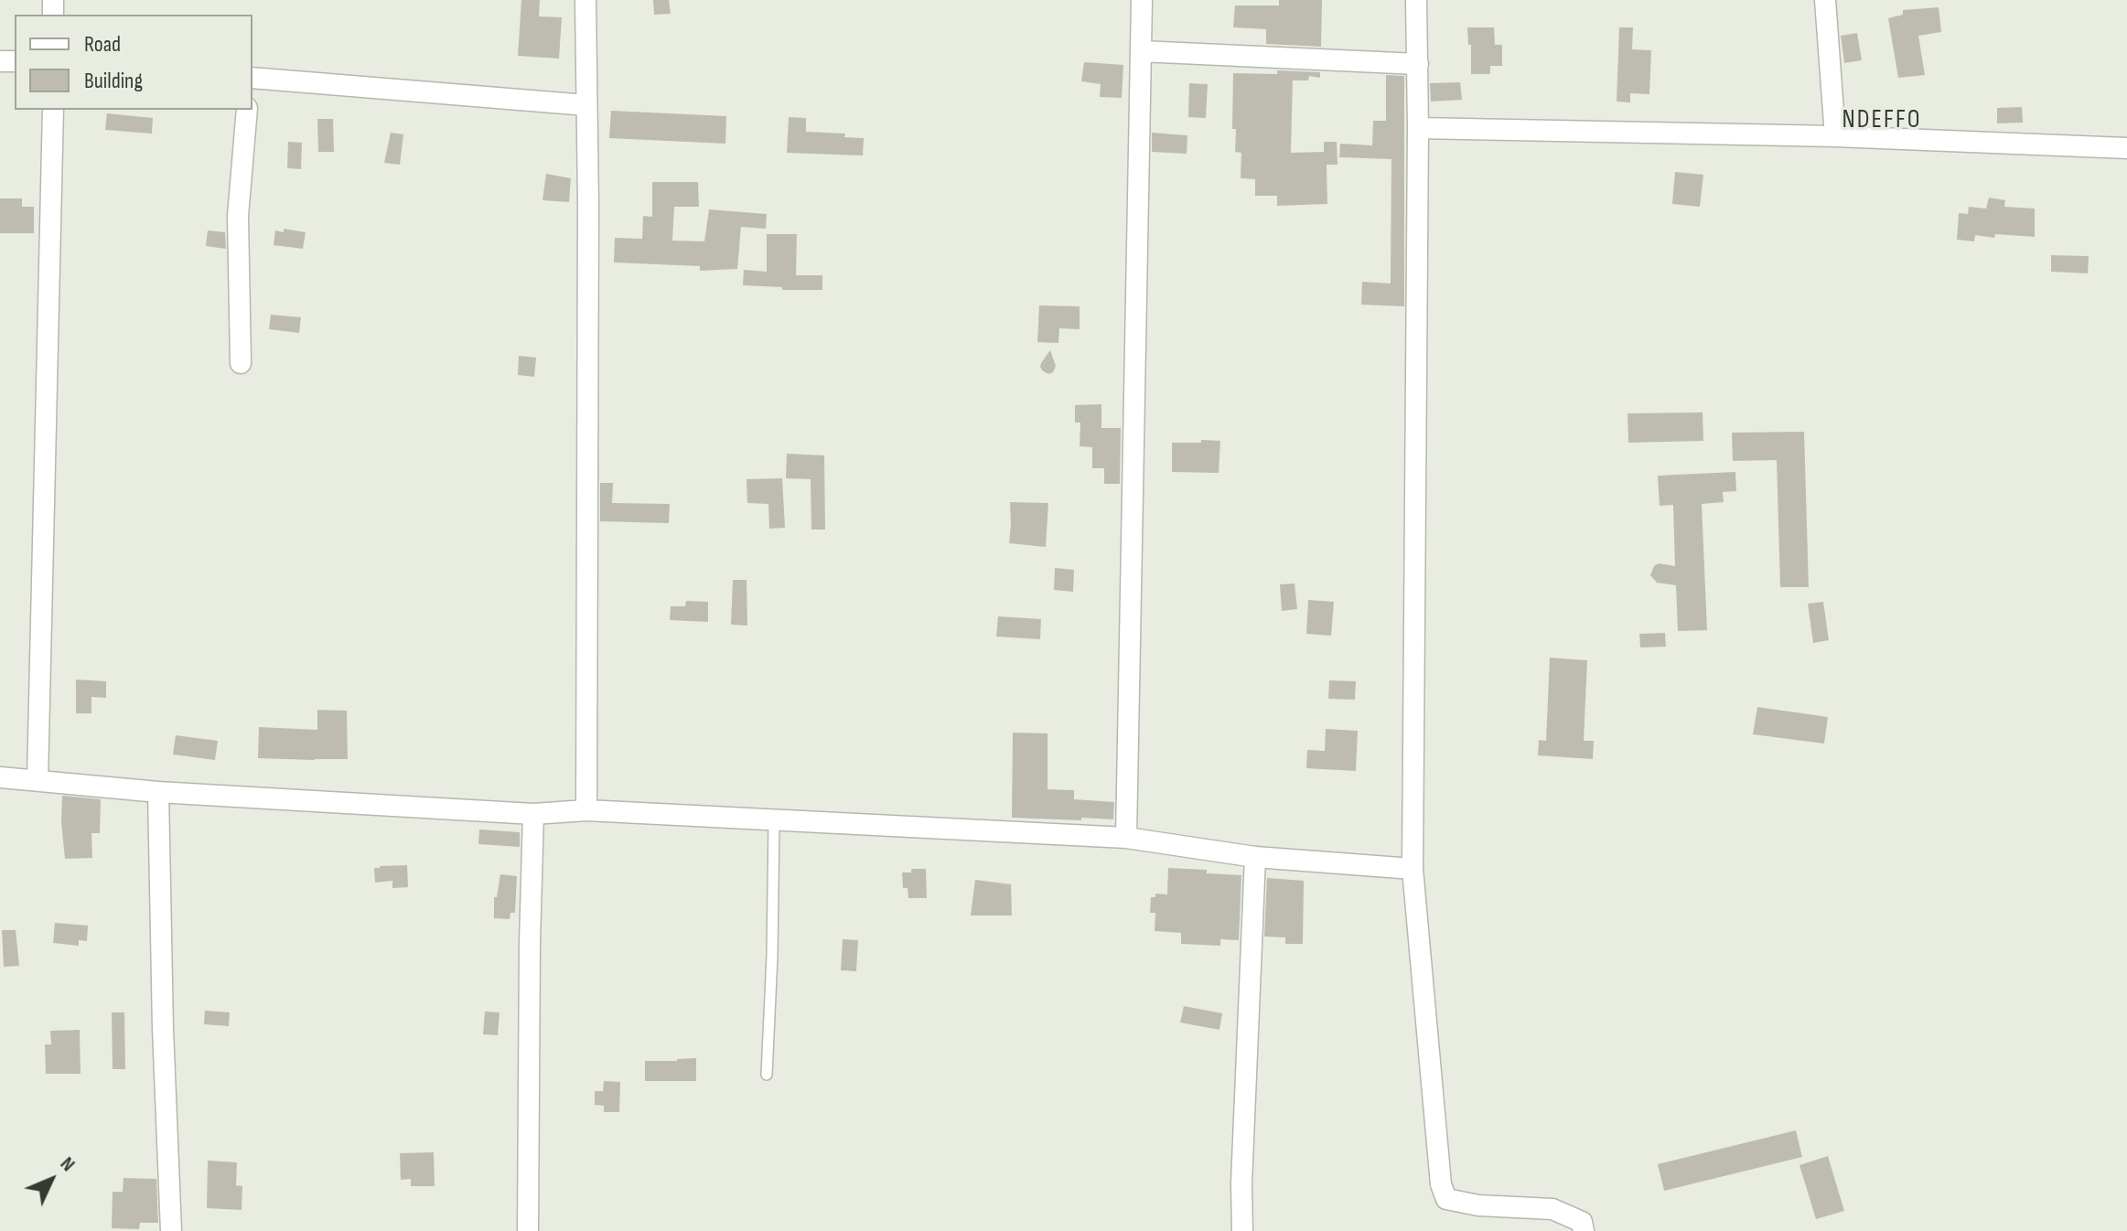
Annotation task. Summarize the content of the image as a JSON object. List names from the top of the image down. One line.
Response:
{"districts":["NDEFFO"],"legend":["Road","Building"],"north":"top right"}
